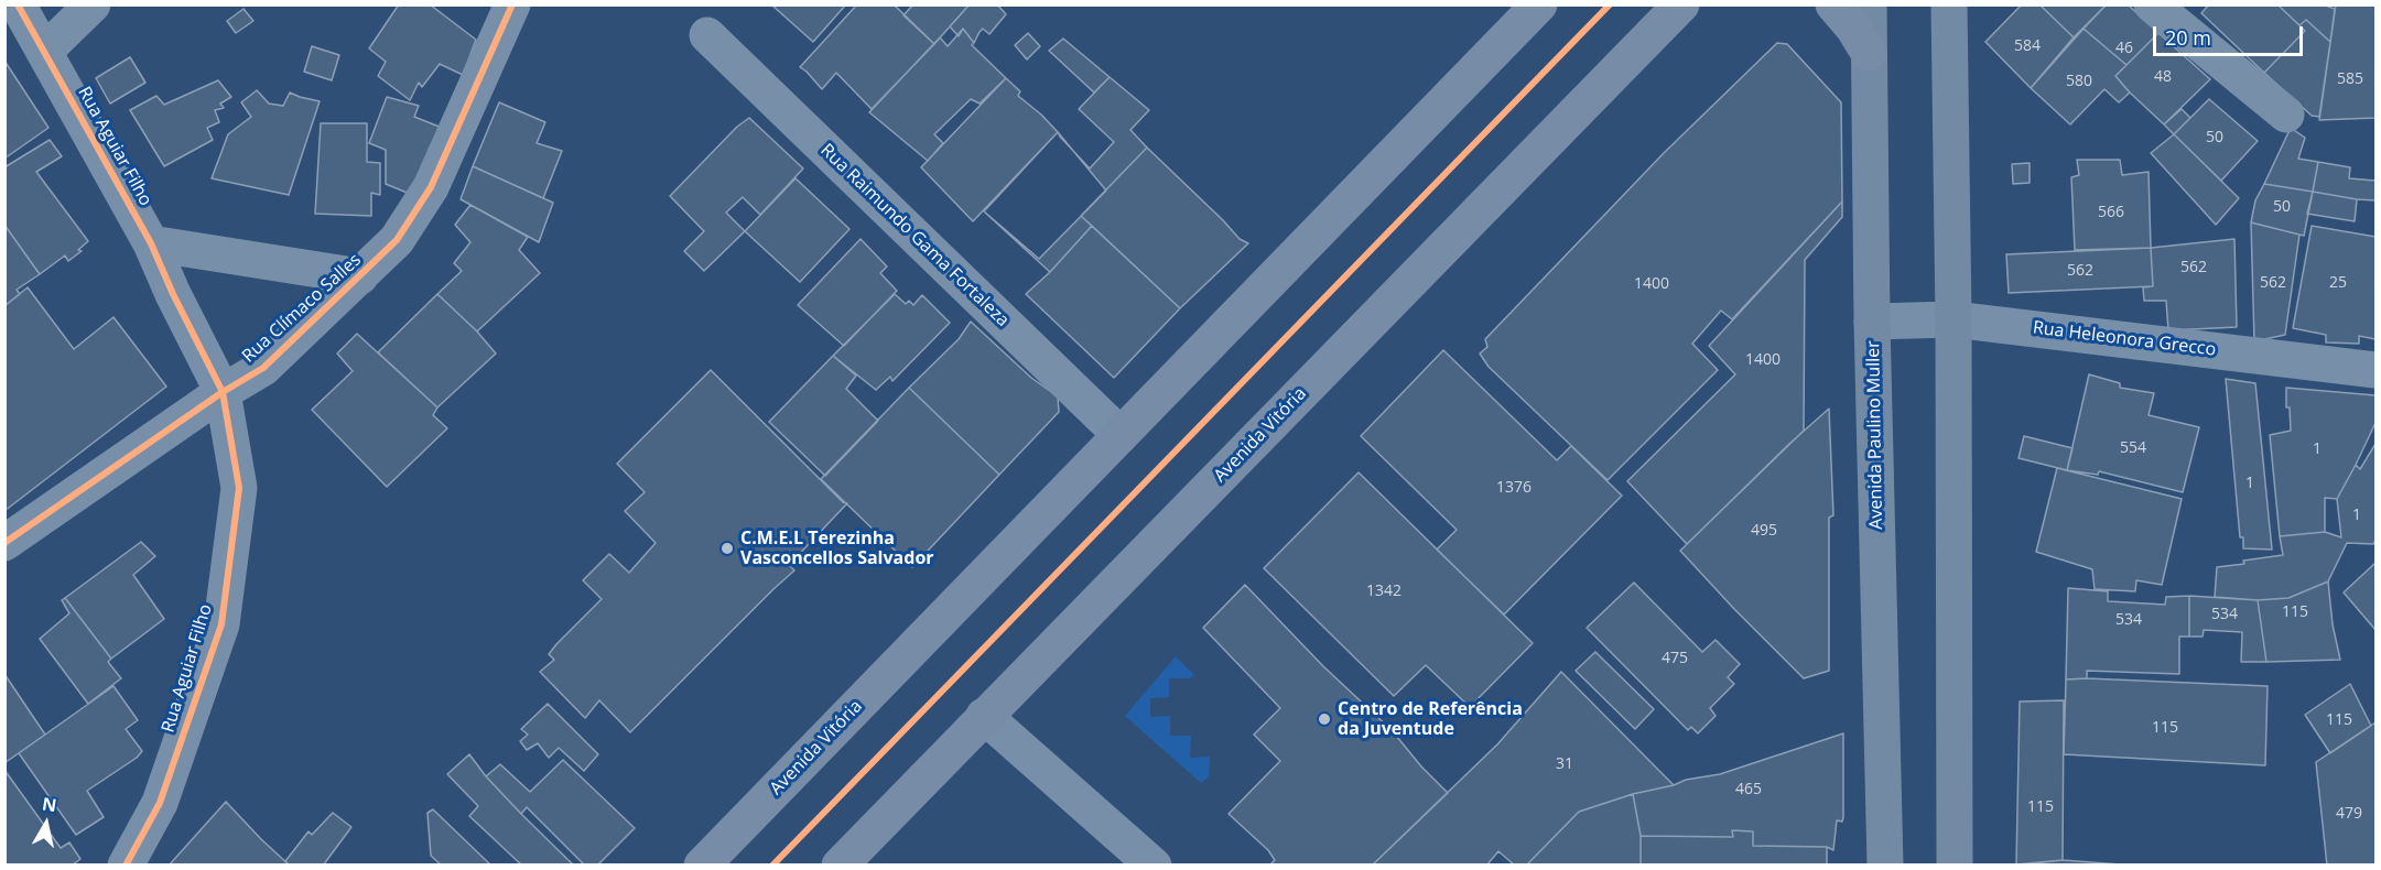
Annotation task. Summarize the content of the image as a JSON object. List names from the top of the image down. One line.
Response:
{"streets":{"main road":["Avenida Vitória","Avenida Paulino Muller"],"street":["Rua Aguiar Filho","Rua Raimundo Gama Fortaleza","Rua Clímaco Salles","Rua Heleonora Grecco"]},"crossings":[["Rua Aguiar Filho","Rua Clímaco Salles"],["Rua Raimundo Gama Fortaleza","Avenida Vitória"],["Rua Heleonora Grecco","Avenida Paulino Muller"]],"places":["C.M.E.L Terezinha Vasconcellos Salvador","Centro de Referência da Juventude"],"house_numbers":["584","46","48","585","580","50","50","566","562","562","562","25","1400","1400","554","1","1","1376","1","495","1342","115","534","534","475","115","115","31","465","115","479"],"scale_bar":"20 m","north":"top"}
